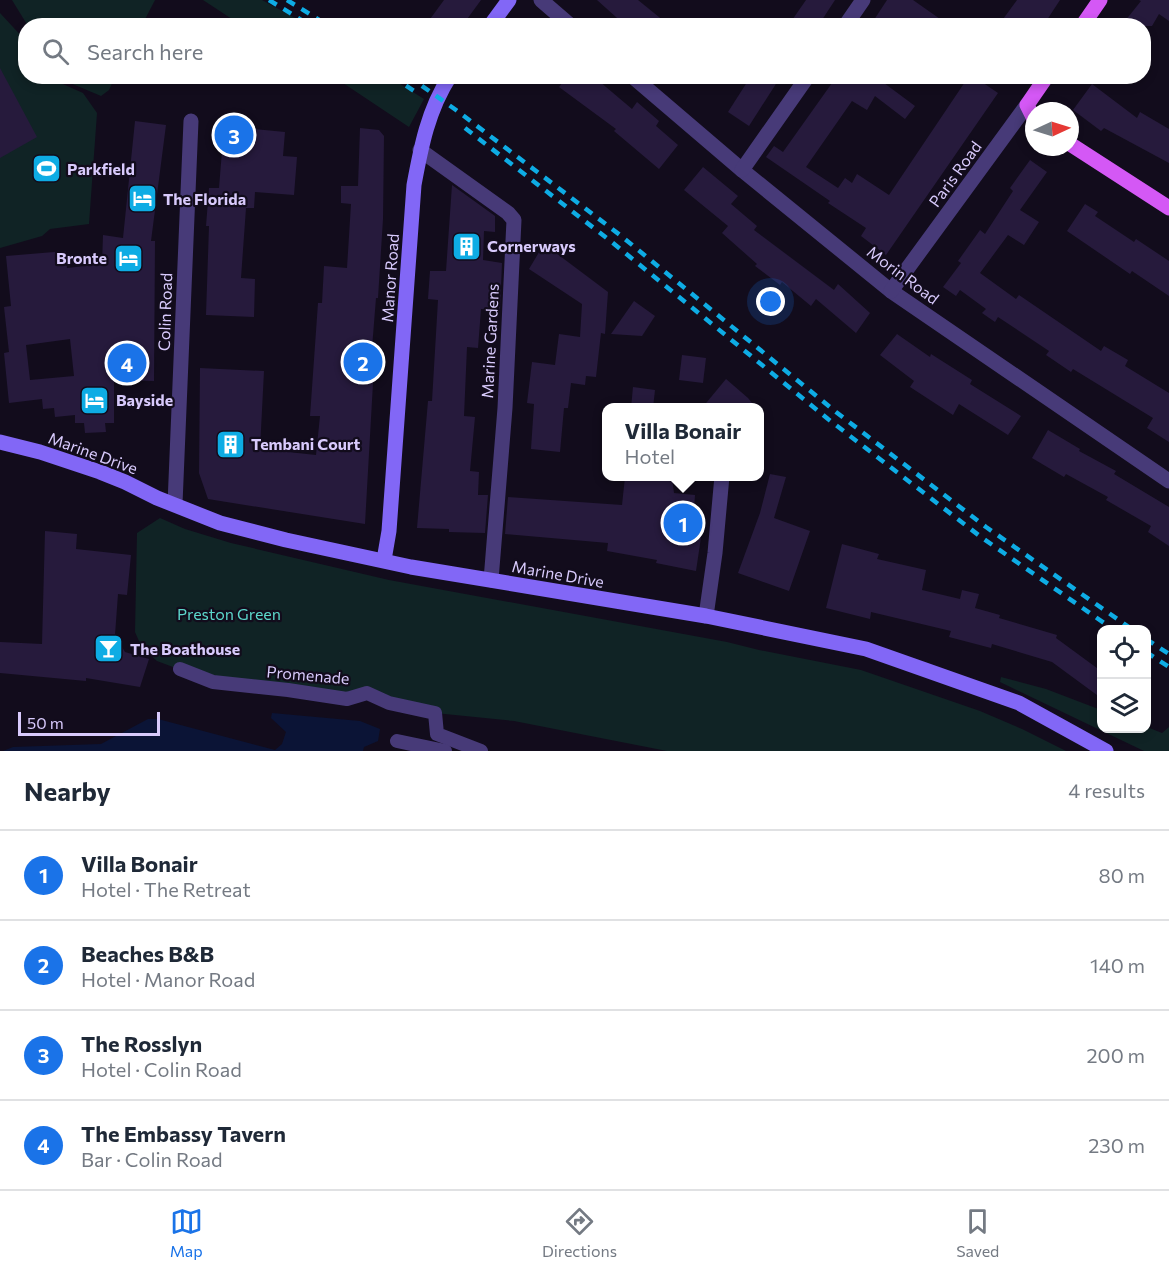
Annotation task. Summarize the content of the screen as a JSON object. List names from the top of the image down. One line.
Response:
{"streets":{"main road":["Paris Road","Manor Road","Marine Drive"],"street":["Morin Road","Colin Road","Marine Gardens","Promenade"]},"crossings":[["Paris Road","Morin Road"],["Manor Road","Marine Gardens"],["Manor Road","Marine Drive"],["Colin Road","Marine Drive"],["Marine Gardens","Marine Drive"]],"parks":["Preston Green"],"places":{"sports":["Parkfield"],"hotel":["The Florida","Bronte","Bayside"],"building":["Cornerways","Tembani Court"],"bar":["The Boathouse"]},"scale_bar":"50 m","north":"right","page":{"search":"Search here","pins":["3","2","4","1"],"popup":["Villa Bonair","Hotel"],"scale":"50 m","heading":["Nearby","4 results"],"list":[{"mark":"1","name":"Villa Bonair","note":"Hotel · The Retreat","value":"80 m"},{"mark":"2","name":"Beaches B&B","note":"Hotel · Manor Road","value":"140 m"},{"mark":"3","name":"The Rosslyn","note":"Hotel · Colin Road","value":"200 m"},{"mark":"4","name":"The Embassy Tavern","note":"Bar · Colin Road","value":"230 m"}],"nav":["Map","Directions","Saved"]}}
